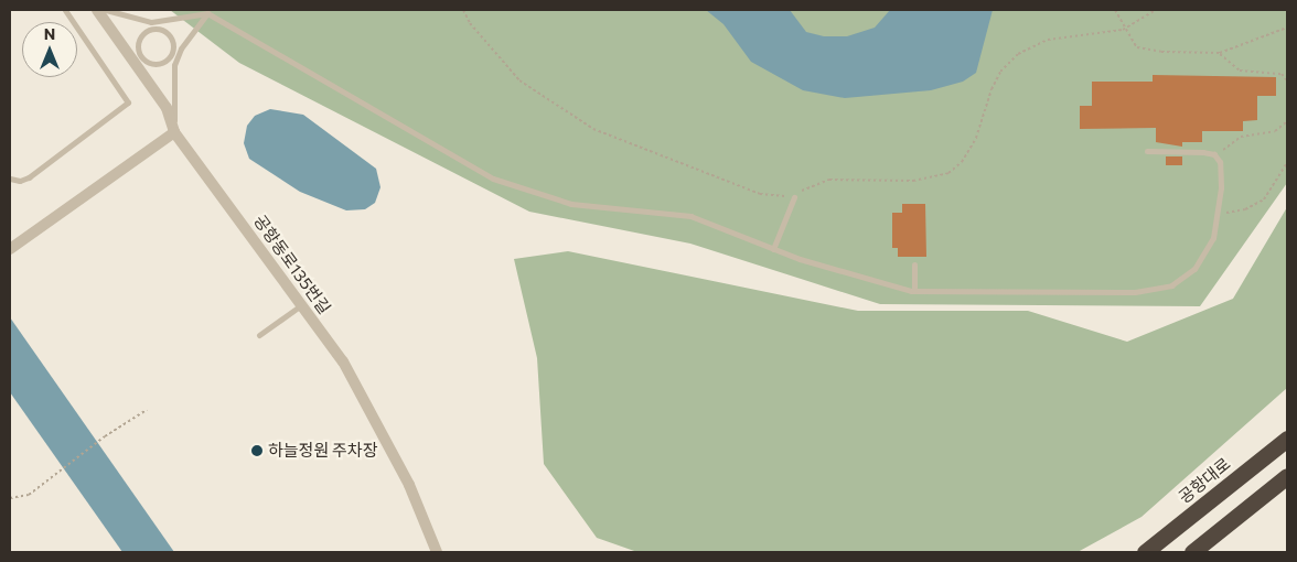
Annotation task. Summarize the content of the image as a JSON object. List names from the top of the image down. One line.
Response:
{"streets":{"highway":["공항대로"],"street":["공항동로135번길"]},"places":["하늘정원 주차장"],"north":"top"}
